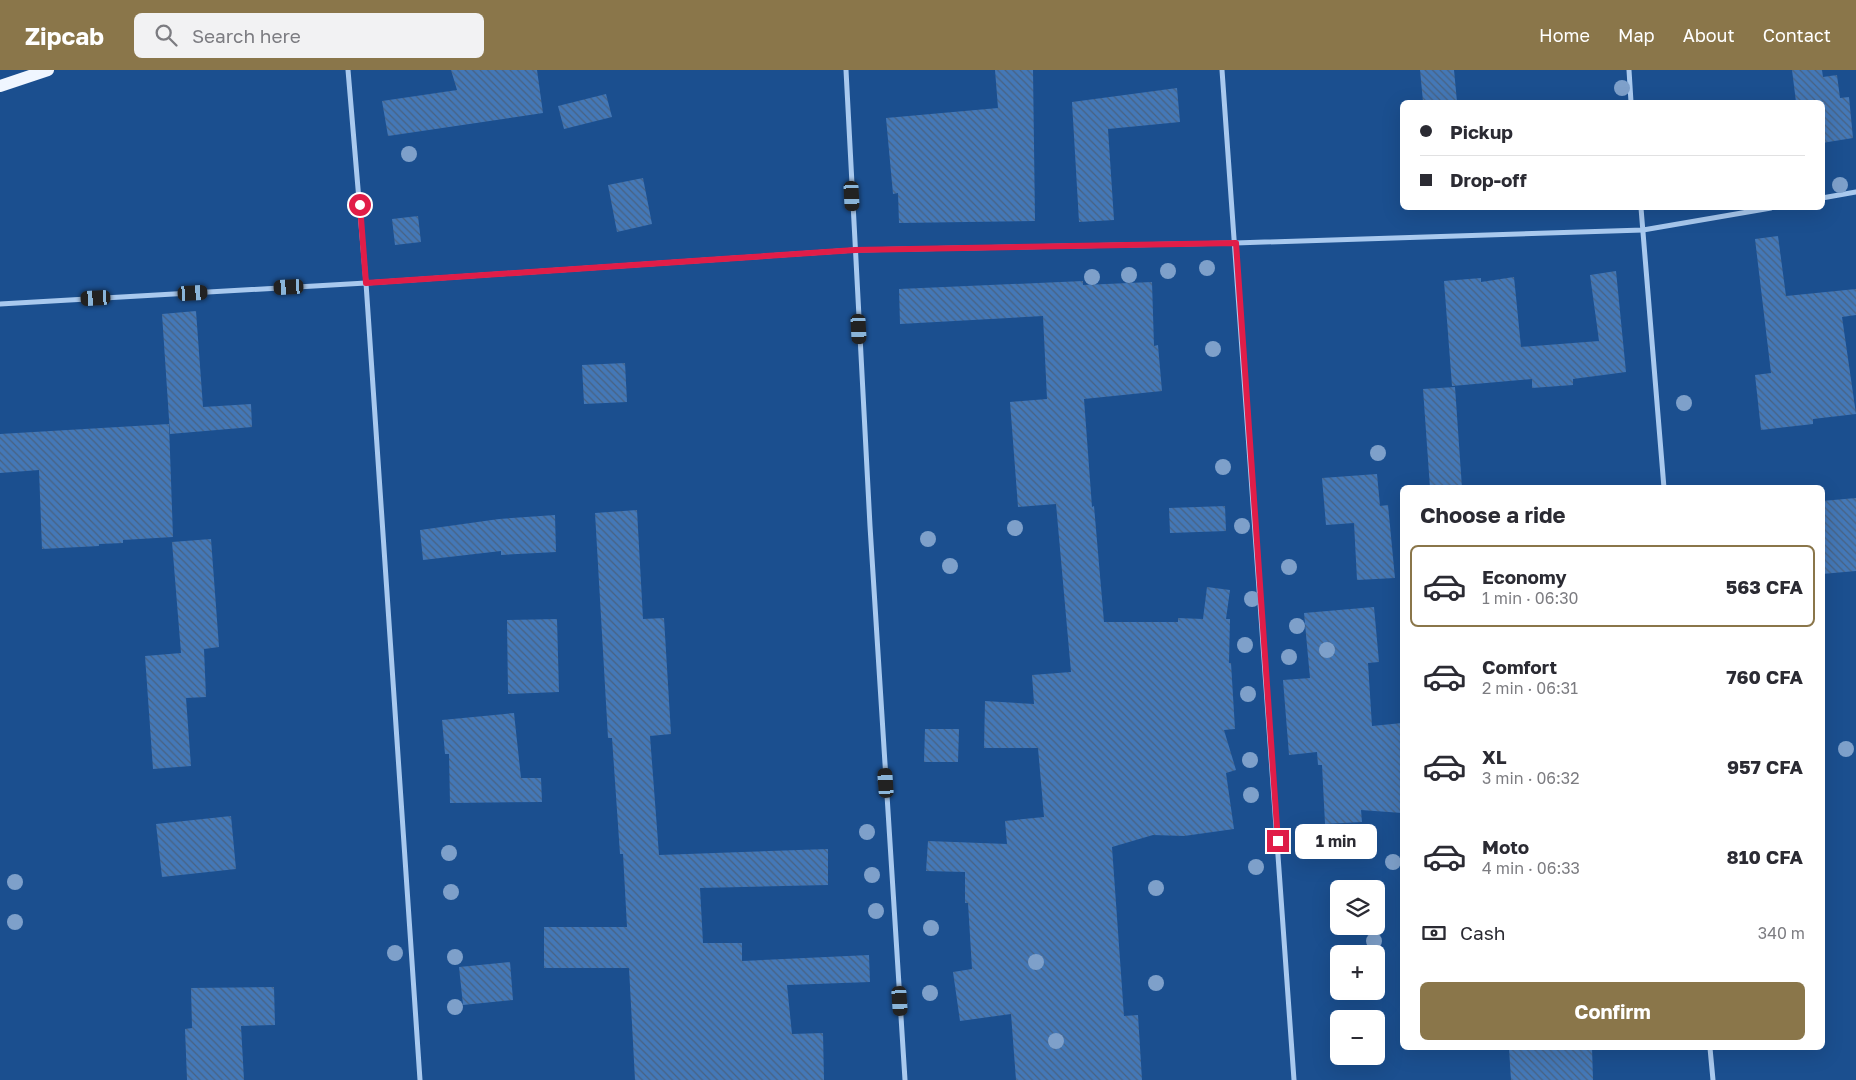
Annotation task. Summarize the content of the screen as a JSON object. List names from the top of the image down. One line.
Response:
{"page":{"header":"Zipcab","search":"Search here","nav":["Home","Map","About","Contact"],"banner":["Pickup","Drop-off"],"heading":"Choose a ride","list":[{"name":"Economy","note":"1 min · 06:30","value":"563 CFA"},{"name":"Comfort","note":"2 min · 06:31","value":"760 CFA"},{"name":"XL","note":"3 min · 06:32","value":"957 CFA"},{"name":"Moto","note":"4 min · 06:33","value":"810 CFA"}],"bubble":"1 min","map_buttons":["+","−"],"pay":["Cash","340 m"],"buttons":"Confirm"}}
